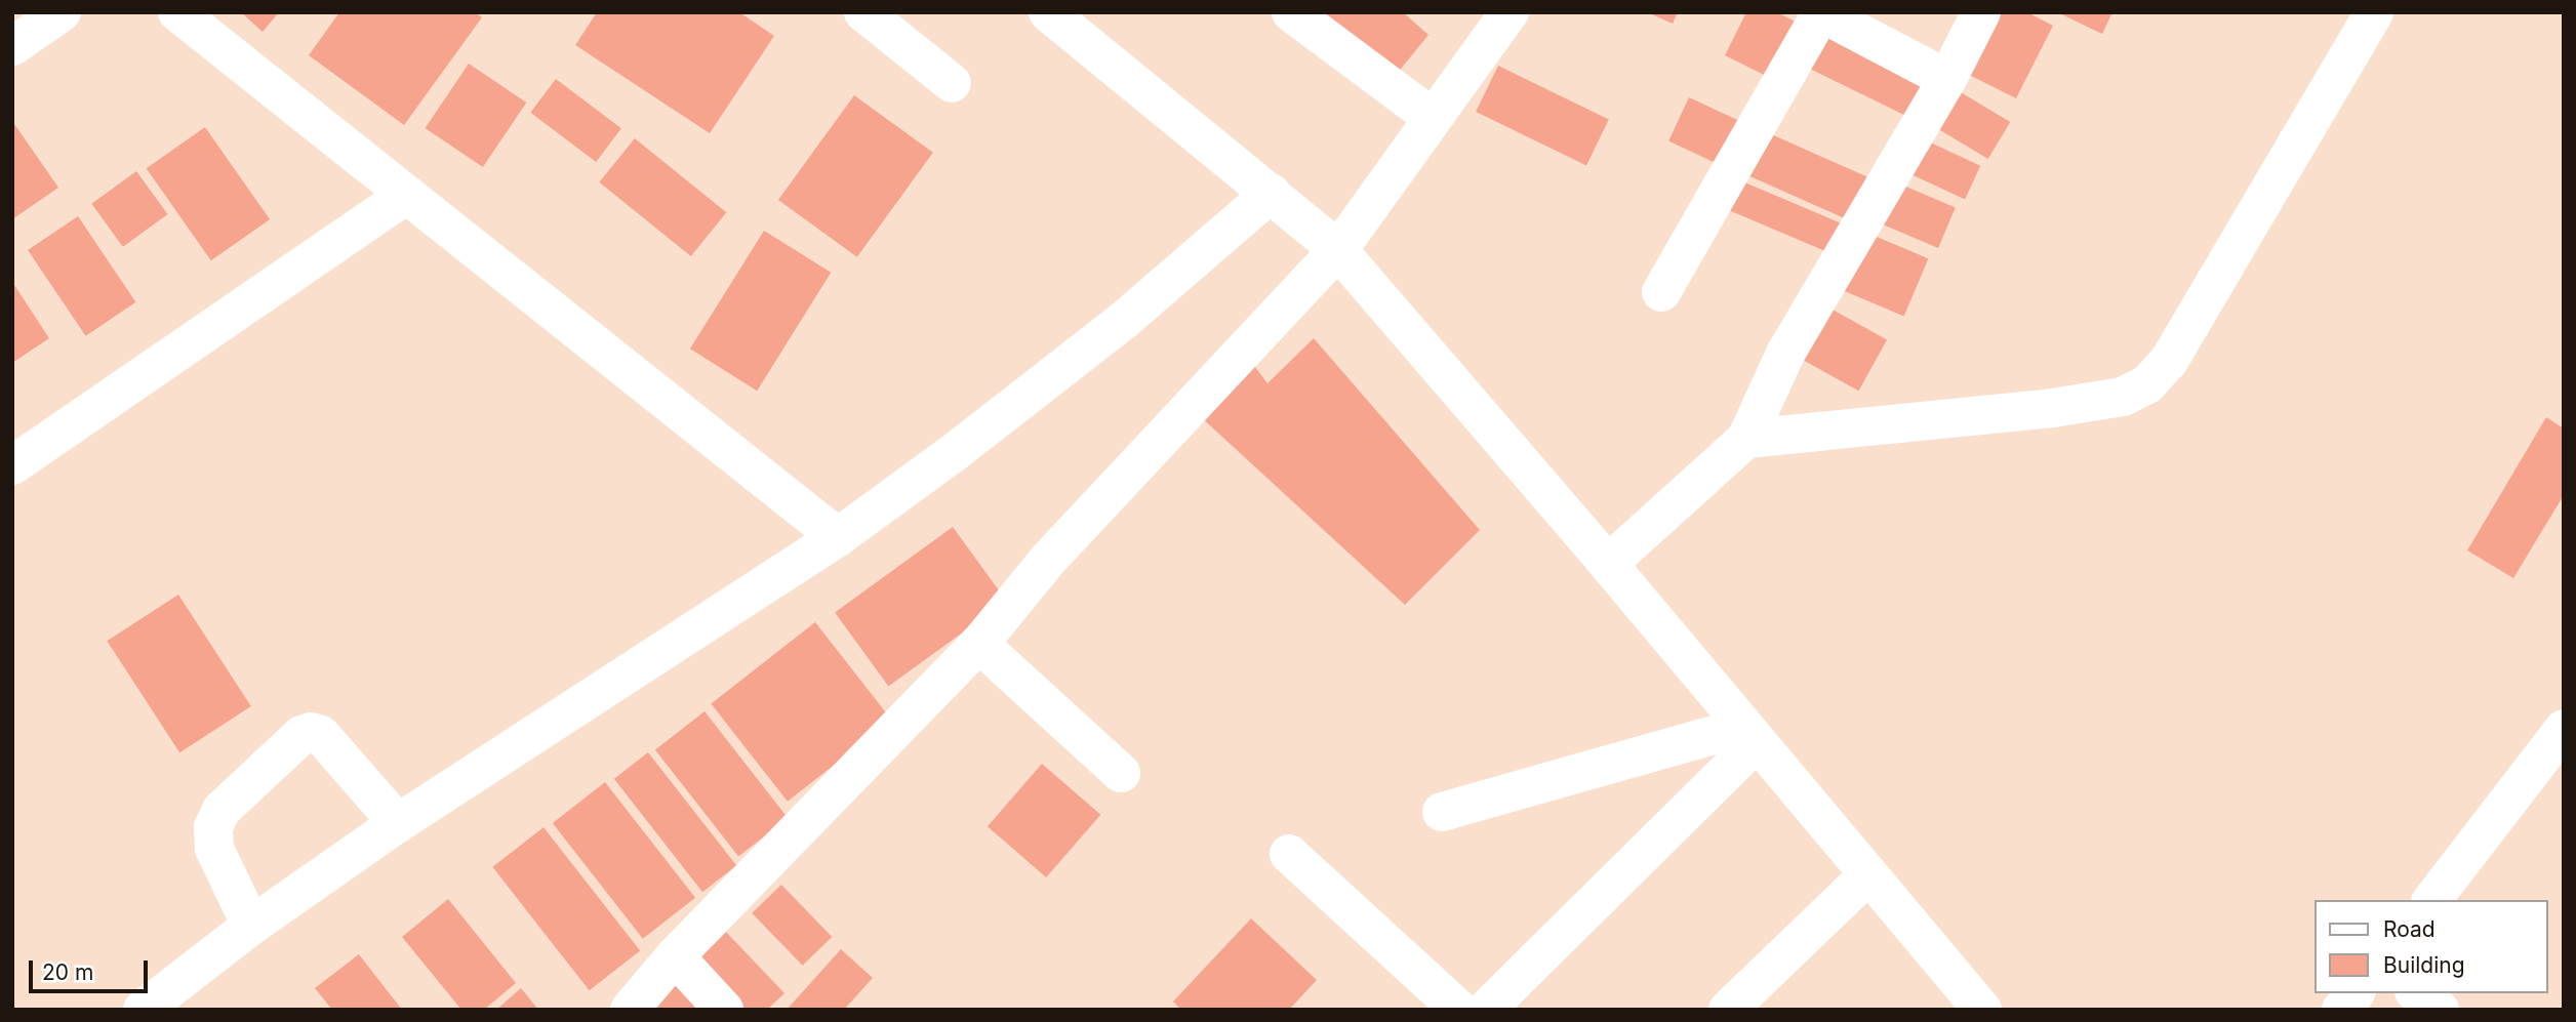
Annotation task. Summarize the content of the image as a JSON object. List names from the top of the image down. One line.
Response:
{"legend":["Road","Building"],"scale_bar":"20 m"}
